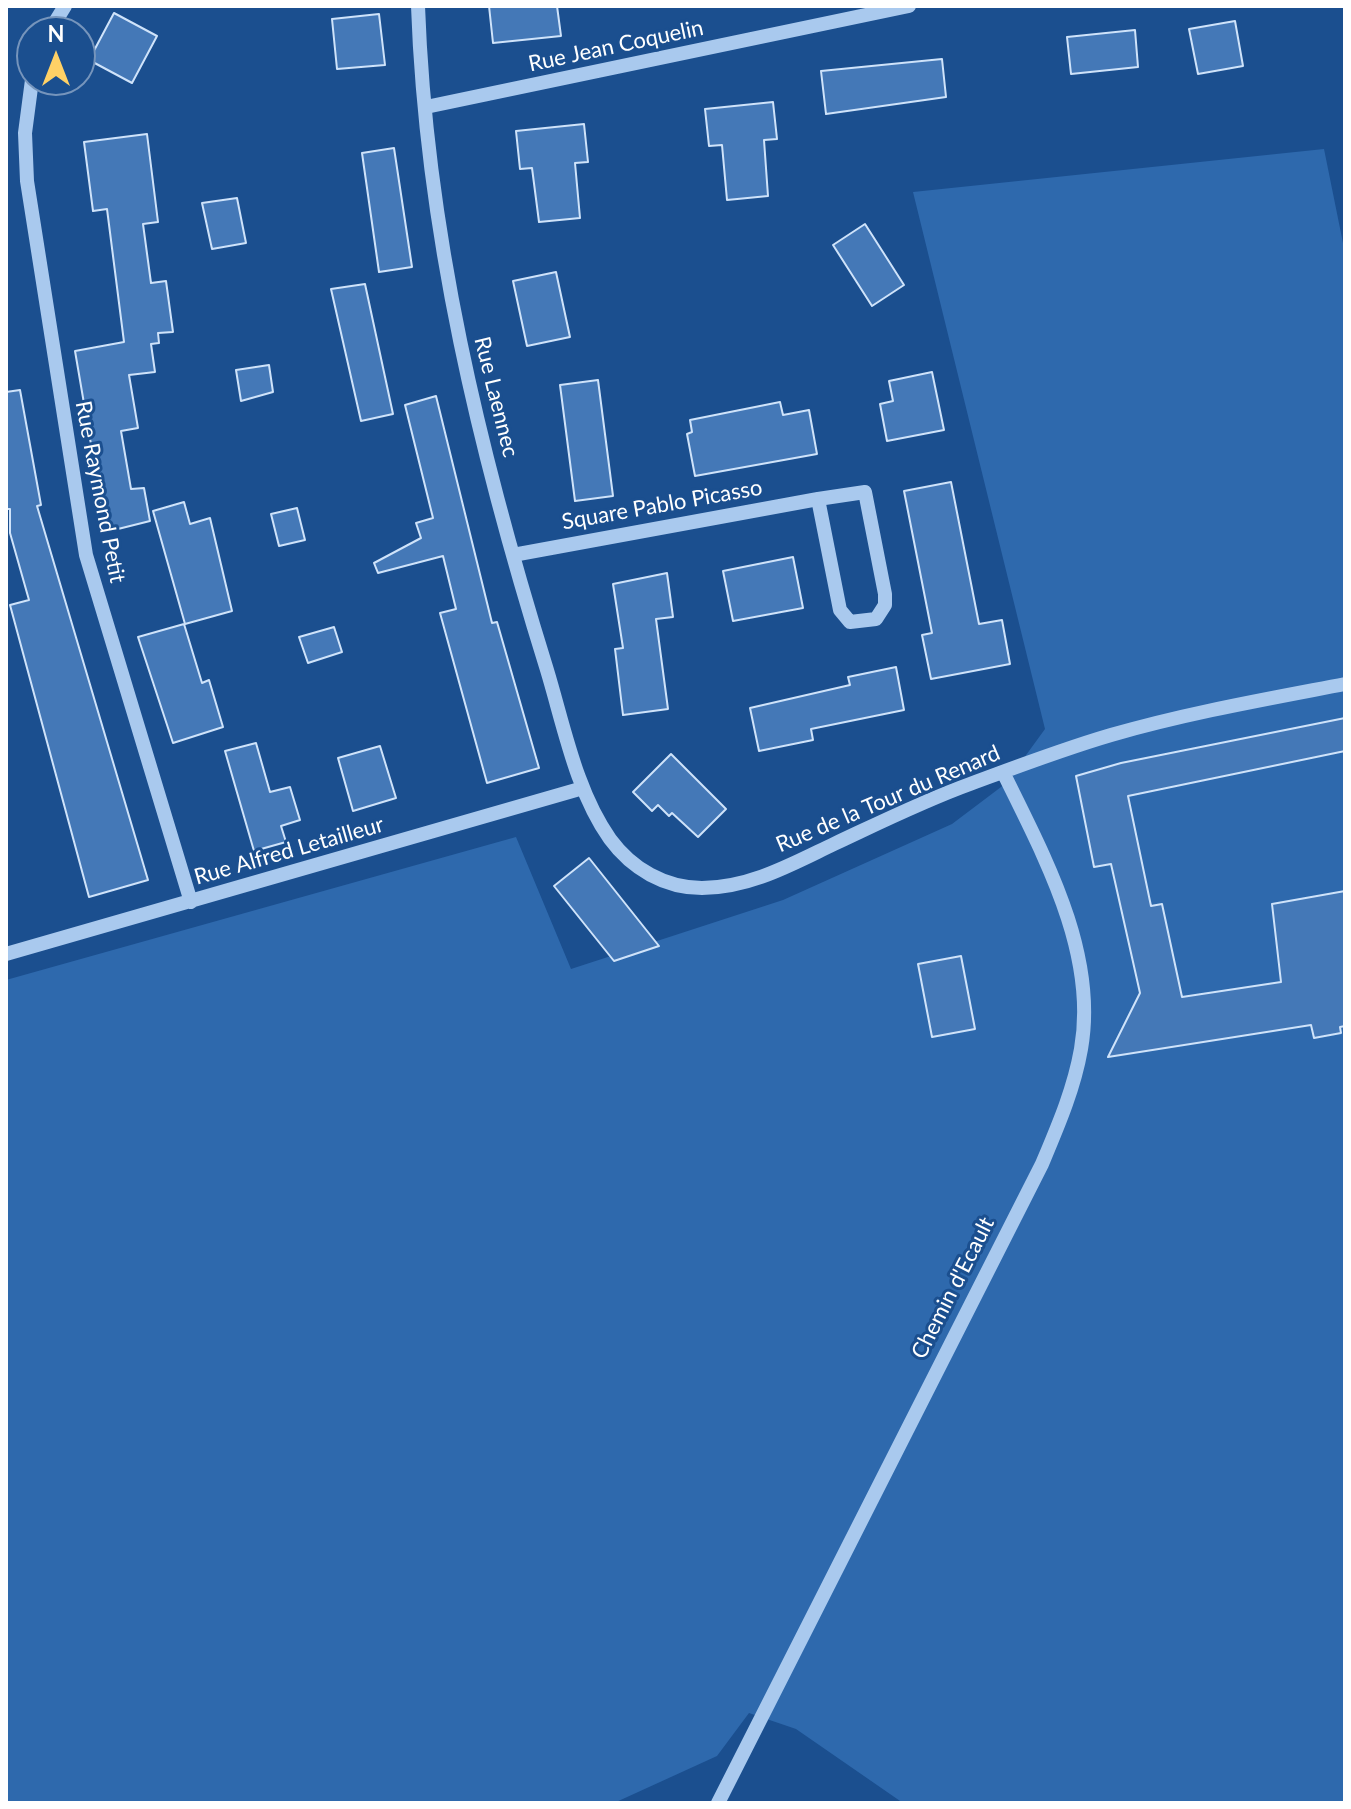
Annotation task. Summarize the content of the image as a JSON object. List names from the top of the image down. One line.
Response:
{"streets":{"street":["Rue Jean Coquelin","Rue Laennec","Rue Raymond Petit","Square Pablo Picasso","Rue de la Tour du Renard","Rue Alfred Letailleur","Chemin d'Ecault"]},"crossings":[["Rue Jean Coquelin","Rue Laennec"],["Rue Laennec","Square Pablo Picasso"],["Rue Laennec","Rue de la Tour du Renard"],["Rue Laennec","Rue Alfred Letailleur"],["Rue Raymond Petit","Rue Alfred Letailleur"],["Rue de la Tour du Renard","Rue Alfred Letailleur"],["Rue de la Tour du Renard","Chemin d'Ecault"]],"north":"top"}
